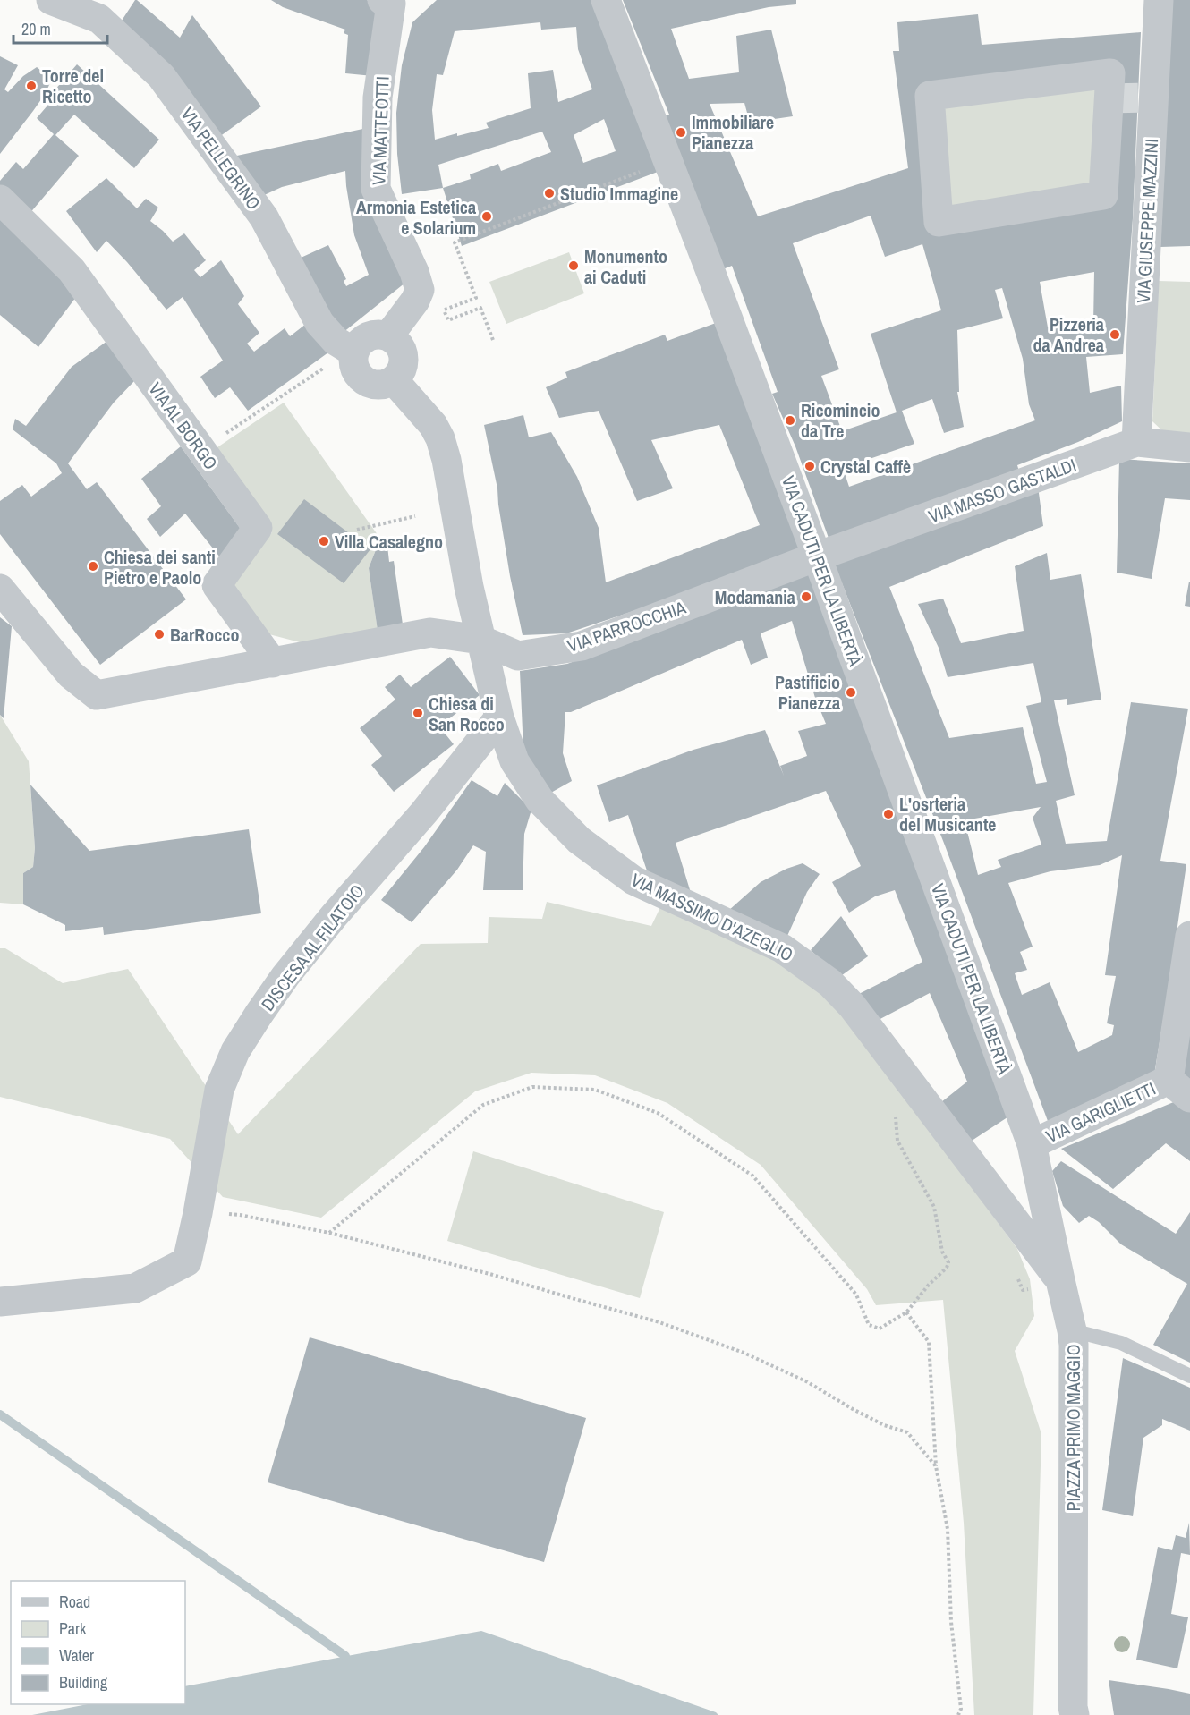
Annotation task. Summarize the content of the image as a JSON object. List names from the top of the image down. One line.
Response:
{"streets":{"street":["VIA MATTEOTTI","VIA PELLEGRINO","VIA GIUSEPPE MAZZINI","VIA AL BORGO","VIA MASSO GASTALDI","VIA CADUTI PER LA LIBERTÀ","VIA PARROCCHIA","VIA MASSIMO D'AZEGLIO","DISCESA AL FILATOIO","VIA GARIGLIETTI","PIAZZA PRIMO MAGGIO"]},"crossings":[["VIA MATTEOTTI","VIA PELLEGRINO"],["VIA MATTEOTTI","VIA MASSIMO D'AZEGLIO"],["VIA PELLEGRINO","VIA MASSIMO D'AZEGLIO"],["VIA GIUSEPPE MAZZINI","VIA MASSO GASTALDI"],["VIA AL BORGO","VIA PARROCCHIA"],["VIA MASSO GASTALDI","VIA CADUTI PER LA LIBERTÀ"],["VIA MASSO GASTALDI","VIA PARROCCHIA"],["VIA CADUTI PER LA LIBERTÀ","VIA PARROCCHIA"],["VIA CADUTI PER LA LIBERTÀ","VIA GARIGLIETTI"],["VIA CADUTI PER LA LIBERTÀ","PIAZZA PRIMO MAGGIO"],["VIA PARROCCHIA","VIA MASSIMO D'AZEGLIO"],["VIA MASSIMO D'AZEGLIO","DISCESA AL FILATOIO"],["VIA MASSIMO D'AZEGLIO","PIAZZA PRIMO MAGGIO"],["VIA GARIGLIETTI","PIAZZA PRIMO MAGGIO"]],"places":["Torre del Ricetto","Immobiliare Pianezza","Studio Immagine","Armonia Estetica e Solarium","Monumento ai Caduti","Pizzeria da Andrea","Ricomincio da Tre","Crystal Caffè","Villa Casalegno","Chiesa dei santi Pietro e Paolo","Modamania","BarRocco","Pastificio Pianezza","Chiesa di San Rocco","L'osrteria del Musicante"],"legend":["Road","Park","Water","Building"],"scale_bar":"20 m"}
